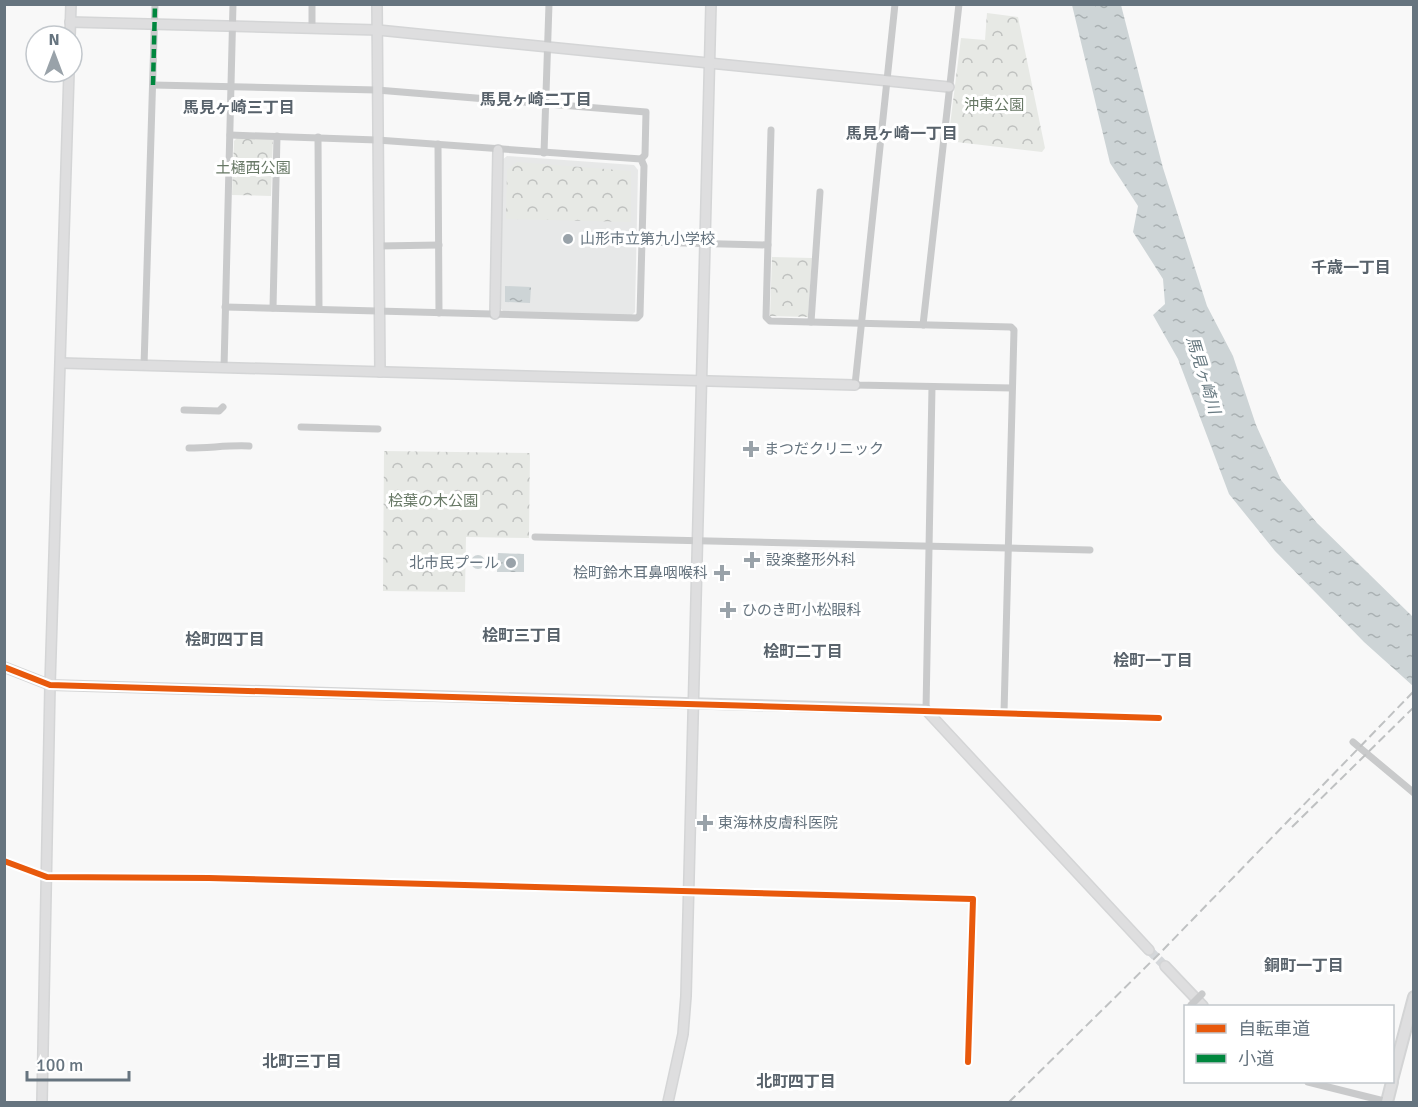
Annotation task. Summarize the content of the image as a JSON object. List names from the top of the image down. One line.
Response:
{"districts":["馬見ヶ崎二丁目","馬見ヶ崎三丁目","馬見ヶ崎一丁目","千歳一丁目","桧町三丁目","桧町四丁目","桧町二丁目","桧町一丁目","銅町一丁目","北町三丁目","北町四丁目"],"water":["馬見ヶ崎川"],"parks":["沖東公園","土樋西公園","桧葉の木公園"],"places":{"other":["山形市立第九小学校","北市民プール"],"health":["まつだクリニック","設楽整形外科","桧町鈴木耳鼻咽喉科","ひのき町小松眼科","東海林皮膚科医院"]},"legend":["自転車道","小道"],"scale_bar":"100 m","north":"top"}
